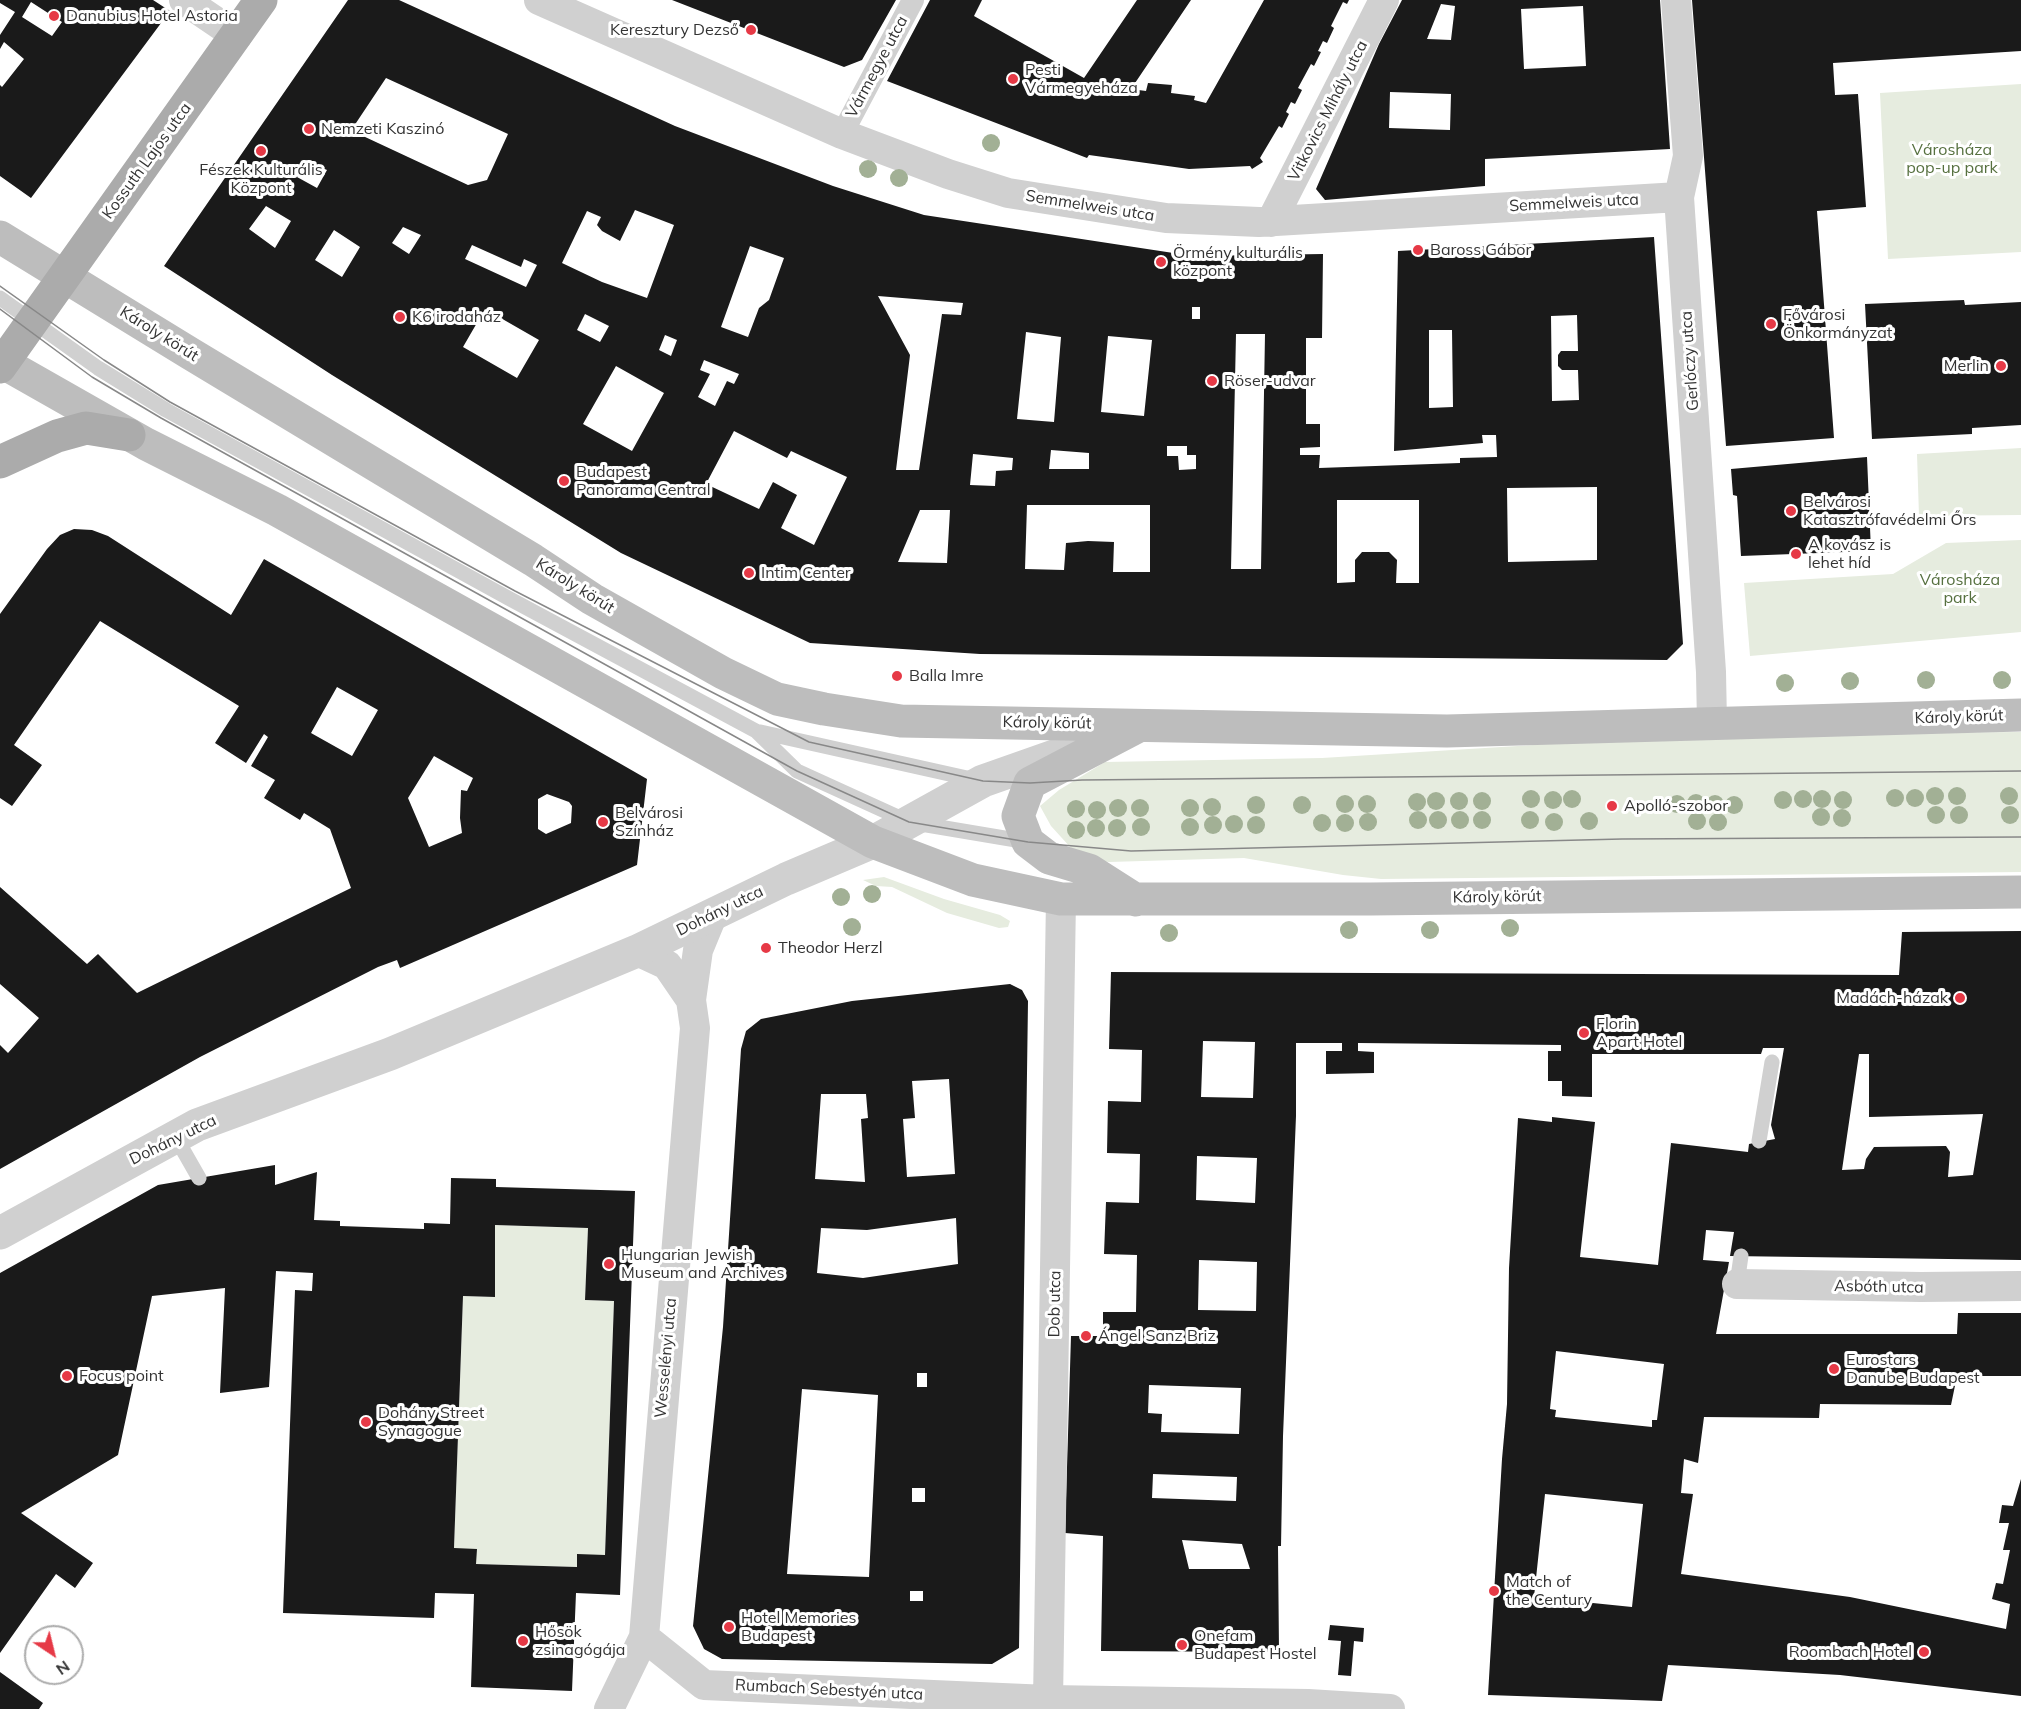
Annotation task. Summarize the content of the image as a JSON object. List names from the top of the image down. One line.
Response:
{"streets":{"main road":["Kossuth Lajos utca","Károly körút"],"street":["Vármegye utca","Vitkovics Mihály utca","Semmelweis utca","Gerlóczy utca","Dohány utca","Asbóth utca","Dob utca","Wesselényi utca","Rumbach Sebestyén utca"]},"crossings":[["Vármegye utca","Semmelweis utca"],["Vitkovics Mihály utca","Semmelweis utca"],["Kossuth Lajos utca","Károly körút"],["Semmelweis utca","Gerlóczy utca"],["Károly körút","Gerlóczy utca"],["Károly körút","Dohány utca"],["Károly körút","Dob utca"],["Dohány utca","Wesselényi utca"],["Dob utca","Rumbach Sebestyén utca"],["Wesselényi utca","Rumbach Sebestyén utca"]],"parks":["Városháza pop-up park","Városháza park"],"places":["Danubius Hotel Astoria","Keresztury Dezső","Pesti Vármegyeháza","Nemzeti Kaszinó","Fészek Kulturális Központ","Baross Gábor","Örmény kulturális központ","K6 irodaház","Fővárosi Önkormányzat","Merlin","Röser-udvar","Budapest Panorama Central","Belvárosi Katasztrófavédelmi Őrs","A kovász is lehet híd","Intim Center","Balla Imre","Apolló-szobor","Belvárosi Színház","Theodor Herzl","Madách-házak","Florin Apart Hotel","Hungarian Jewish Museum and Archives","Ángel Sanz Briz","Eurostars Danube Budapest","Focus point","Dohány Street Synagogue","Match of the Century","Hotel Memories Budapest","Hősök zsinagógája","Onefam Budapest Hostel","Roombach Hotel"],"north":"bottom right"}
